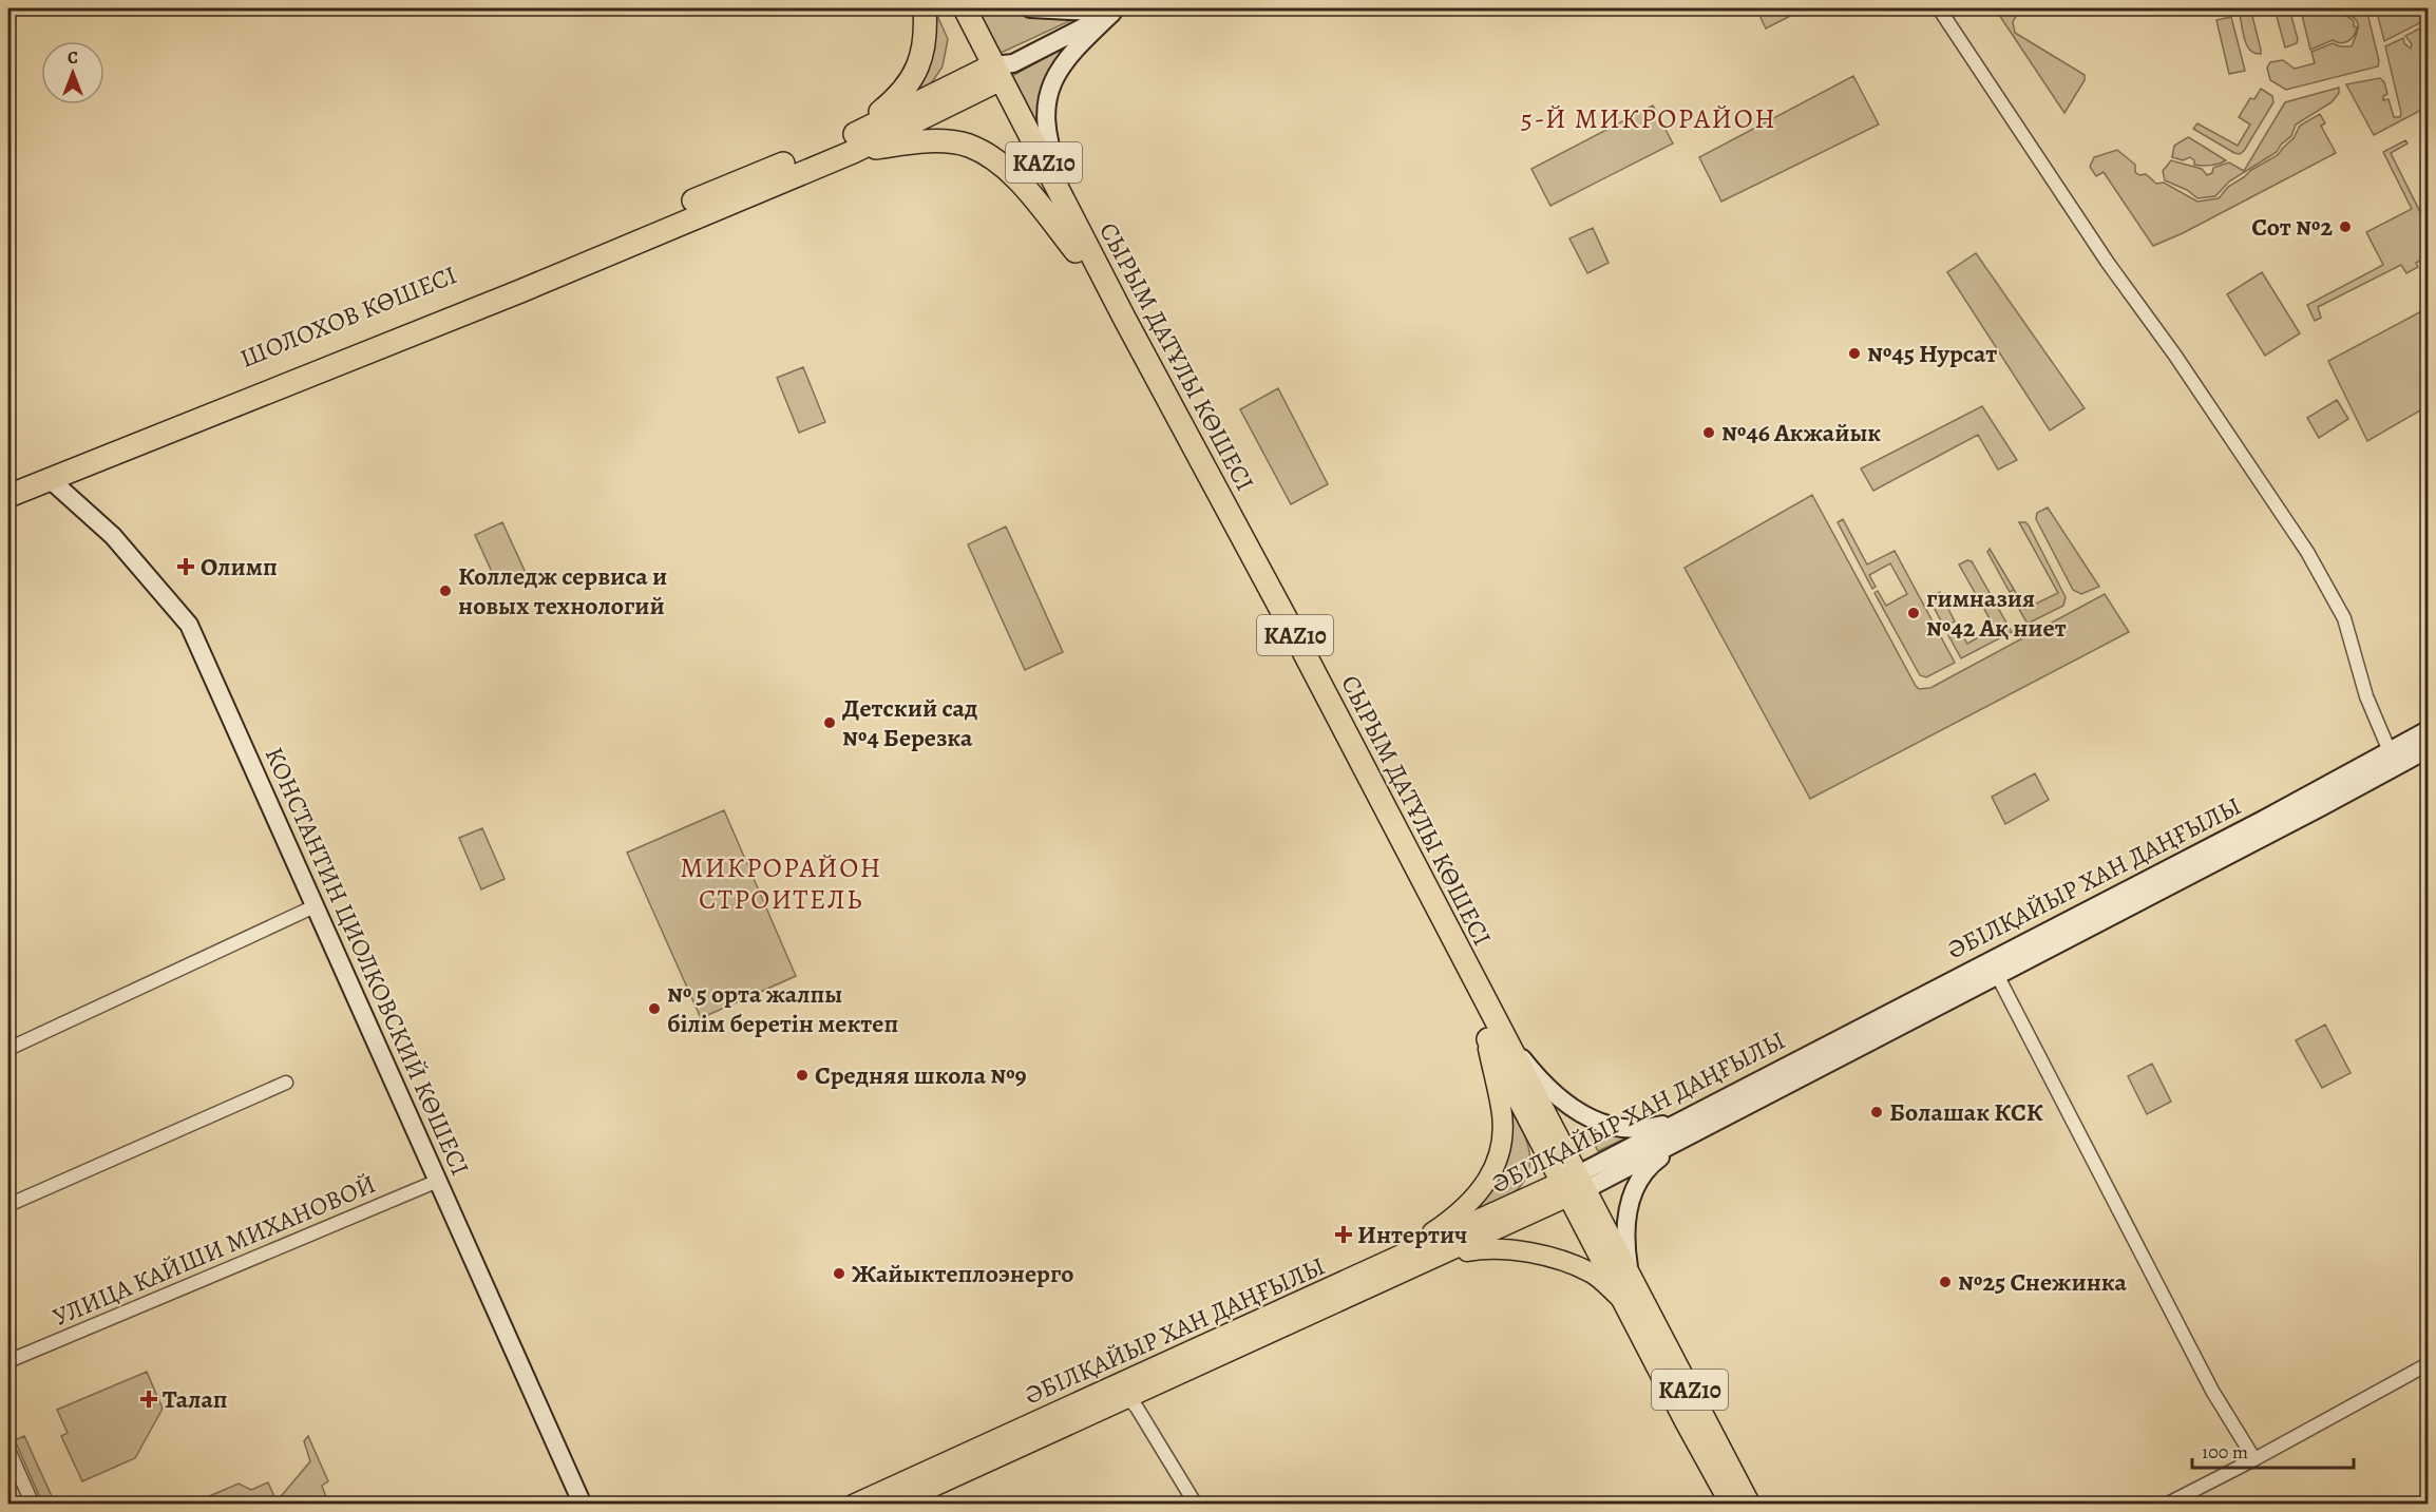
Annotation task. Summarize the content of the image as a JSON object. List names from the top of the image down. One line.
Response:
{"streets":{"highway":["KAZ10","ШОЛОХОВ КӨШЕСІ","СЫРЫМ ДАТҰЛЫ КӨШЕСІ"],"main road":["ӘБІЛҚАЙЫР ХАН ДАҢҒЫЛЫ","КОНСТАНТИН ЦИОЛКОВСКИЙ КӨШЕСІ"],"street":["УЛИЦА КАЙШИ МИХАНОВОЙ"]},"crossings":[["ШОЛОХОВ КӨШЕСІ","КОНСТАНТИН ЦИОЛКОВСКИЙ КӨШЕСІ"],["СЫРЫМ ДАТҰЛЫ КӨШЕСІ","ӘБІЛҚАЙЫР ХАН ДАҢҒЫЛЫ"],["КОНСТАНТИН ЦИОЛКОВСКИЙ КӨШЕСІ","УЛИЦА КАЙШИ МИХАНОВОЙ"]],"districts":["5-Й МИКРОРАЙОН","МИКРОРАЙОН СТРОИТЕЛЬ"],"places":{"other":["Сот №2","№45 Нурсат","№46 Акжайык","Колледж сервиса и новых технологий","гимназия №42 Ақ ниет","Детский сад №4 Березка","№ 5 орта жалпы білім беретін мектеп","Средняя школа №9","Болашак КСК","Жайыктеплоэнерго","№25 Снежинка"],"health":["Олимп","Интертич","Талап"]},"scale_bar":"100 m","north":"top"}
